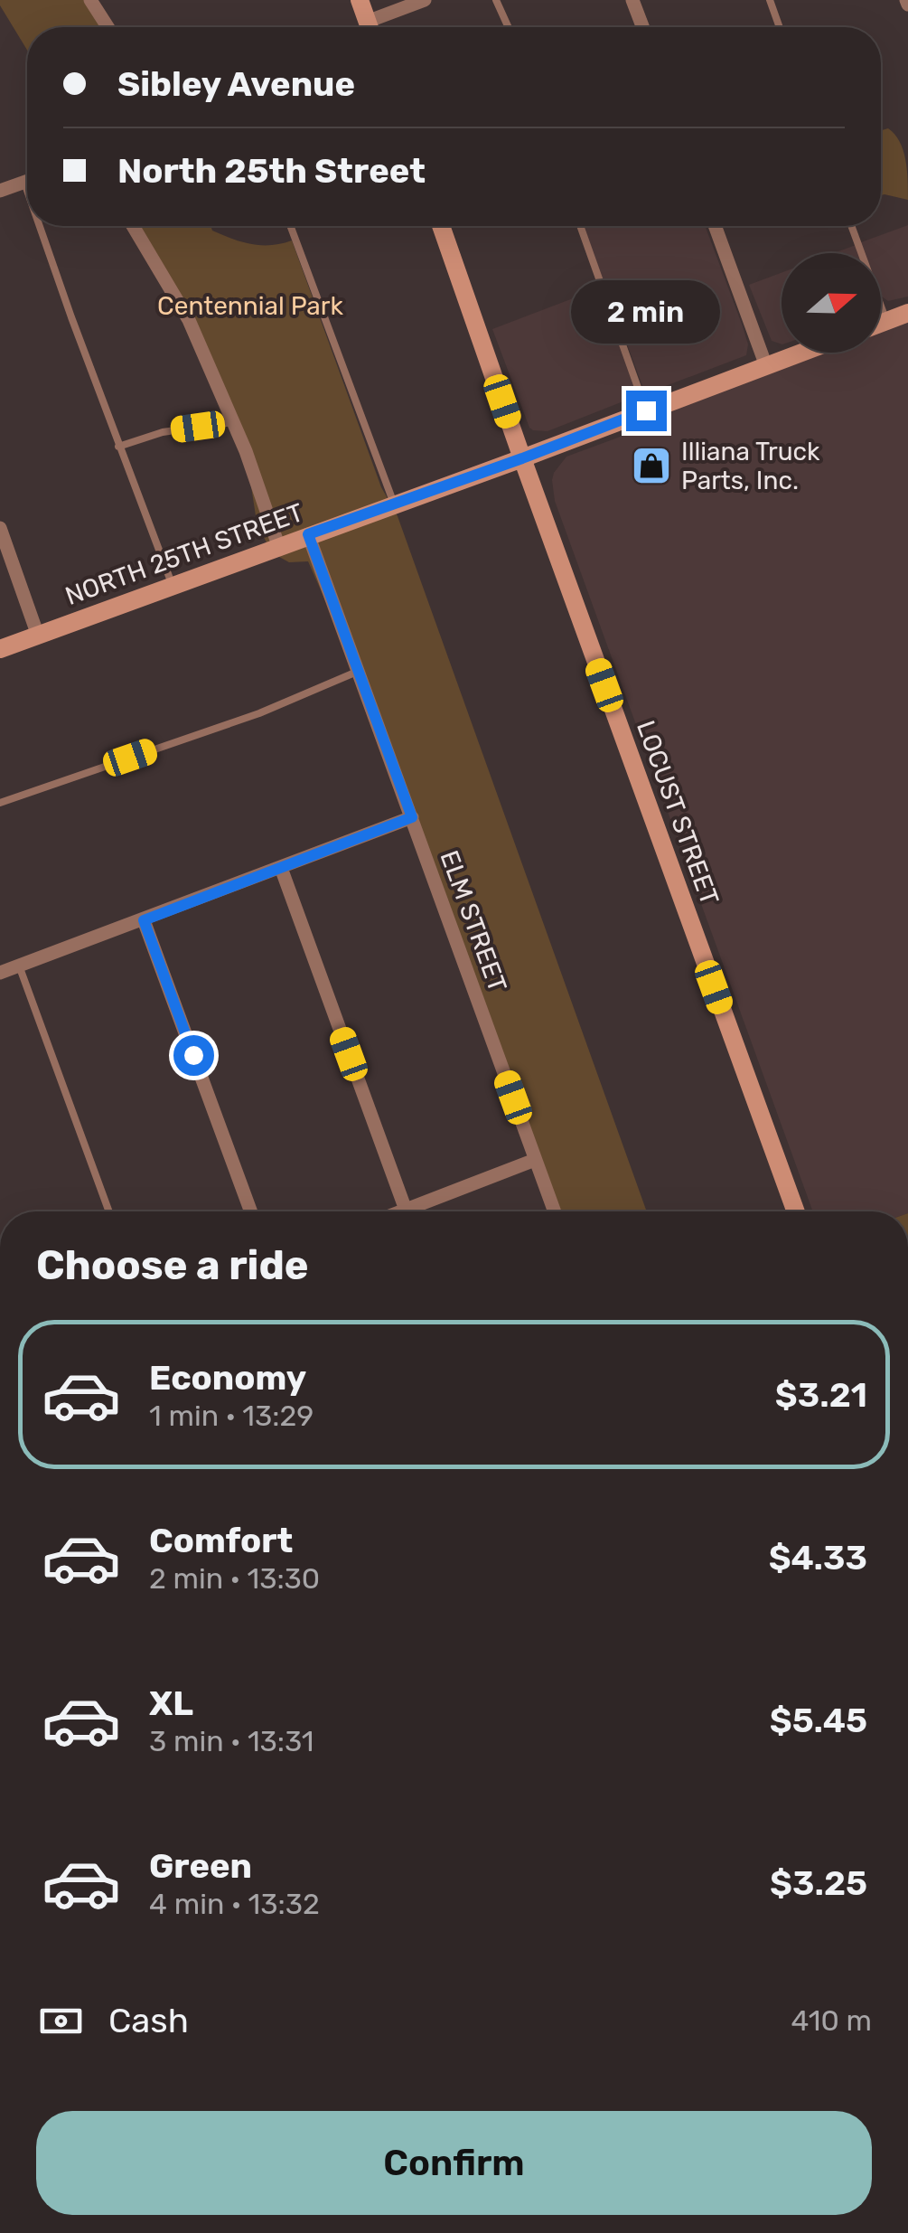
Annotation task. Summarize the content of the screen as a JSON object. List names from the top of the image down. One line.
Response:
{"streets":{"street":["NORTH 25TH STREET","LOCUST STREET","ELM STREET"]},"crossings":[["NORTH 25TH STREET","LOCUST STREET"],["NORTH 25TH STREET","ELM STREET"]],"parks":["Centennial Park"],"places":{"shop":["Illiana Truck Parts, Inc."]},"north":"right","page":{"banner":["Sibley Avenue","North 25th Street"],"bubble":"2 min","heading":"Choose a ride","list":[{"name":"Economy","note":"1 min · 13:29","value":"$3.21"},{"name":"Comfort","note":"2 min · 13:30","value":"$4.33"},{"name":"XL","note":"3 min · 13:31","value":"$5.45"},{"name":"Green","note":"4 min · 13:32","value":"$3.25"}],"pay":["Cash","410 m"],"buttons":"Confirm"}}
